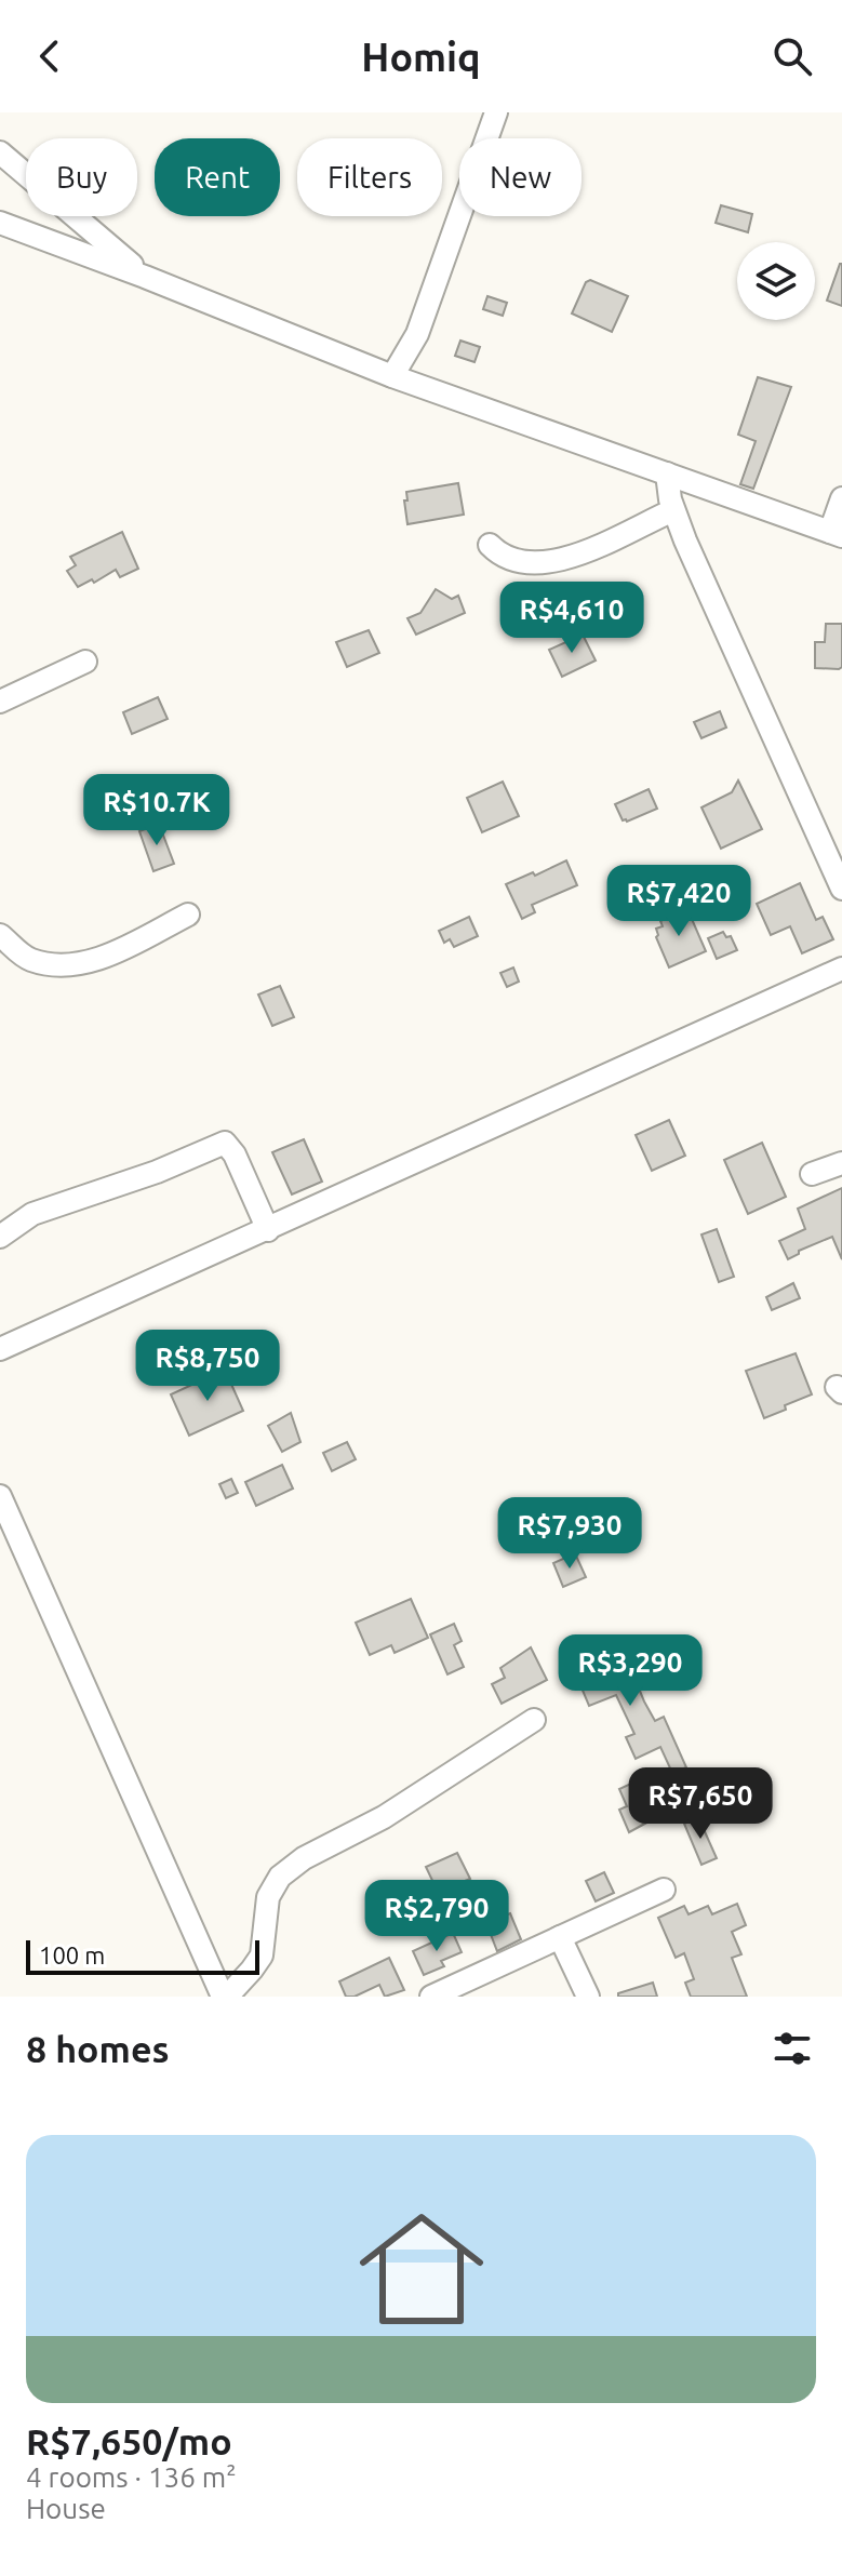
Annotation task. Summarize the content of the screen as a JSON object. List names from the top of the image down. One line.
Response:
{"scale_bar":"100 m","page":{"header":"Homiq","chip":["Buy","Rent","Filters","New"],"price":["R$4,610","R$10.7K","R$7,420","R$8,750","R$7,930","R$3,290","R$7,650","R$2,790"],"scale":"100 m","heading":"8 homes","list":[{"name":"R$7,650/mo","note":"4 rooms · 136 m² · House"}]}}
